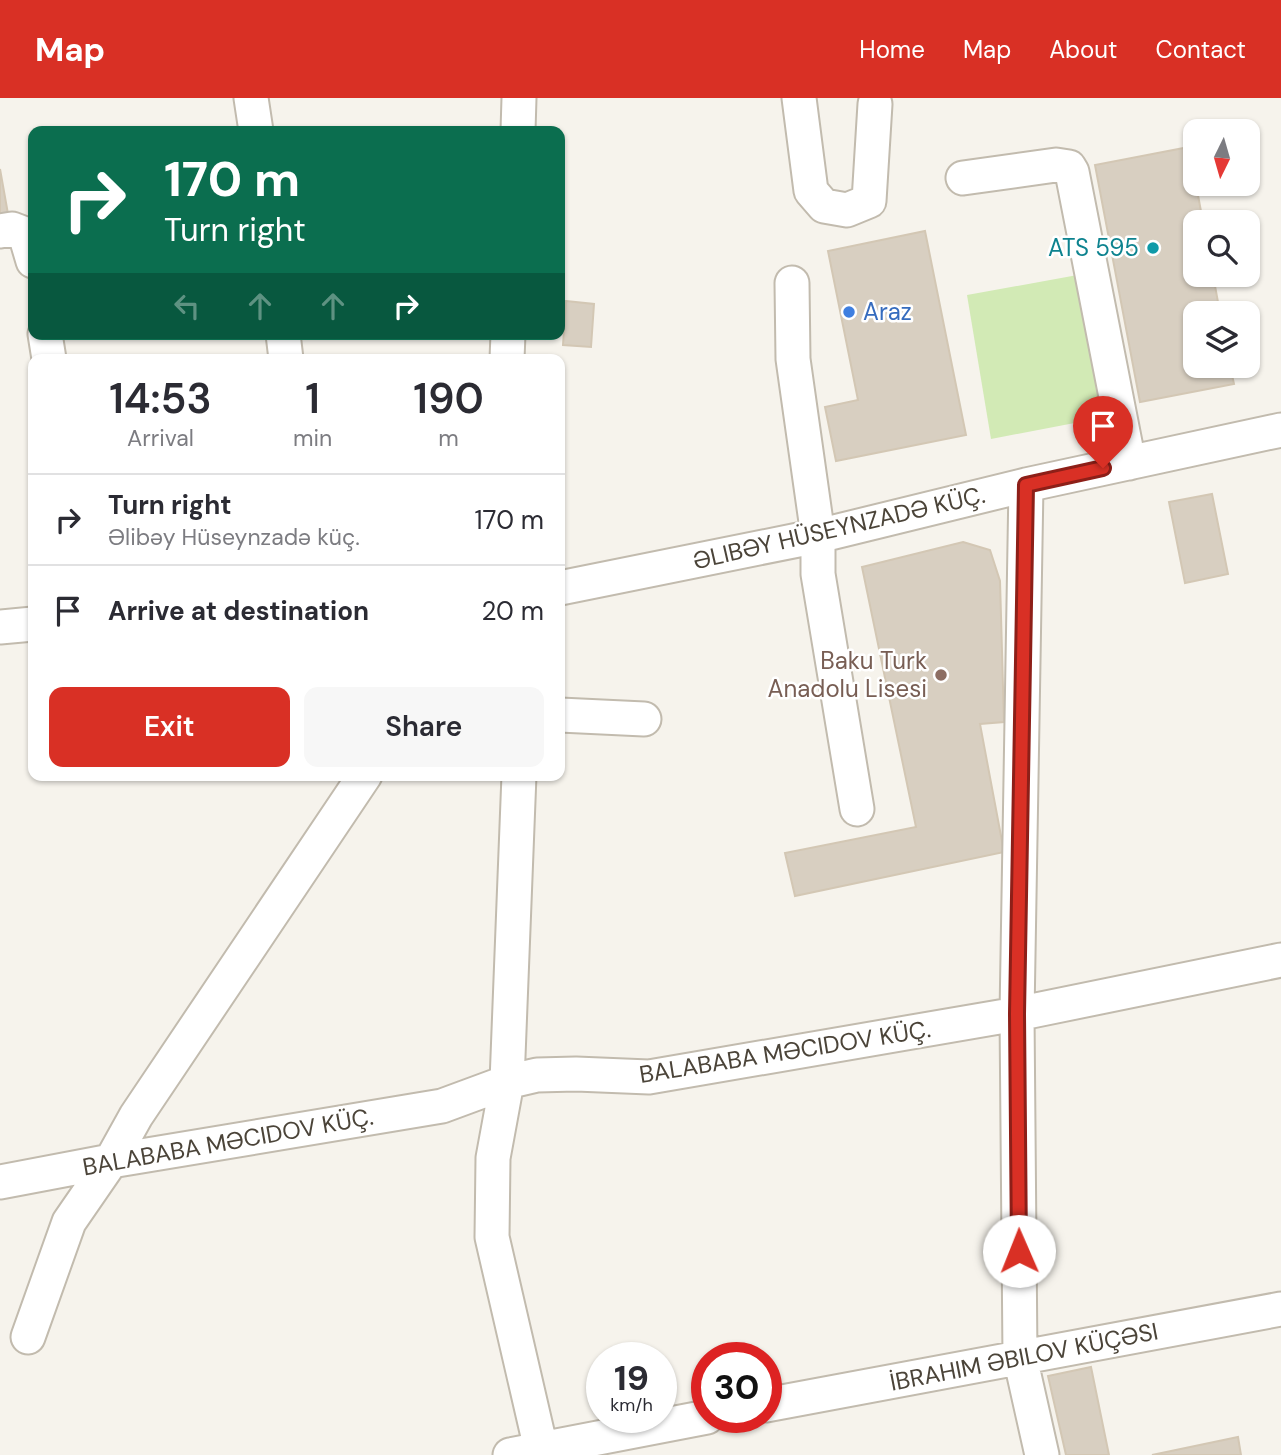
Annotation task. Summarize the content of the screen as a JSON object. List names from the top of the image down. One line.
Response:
{"streets":{"street":["ƏLIBƏY HÜSEYNZADƏ KÜÇ.","BALABABA MƏCIDOV KÜÇ.","İBRAHIM ƏBILOV KÜÇƏSI"]},"places":["ATS 595","Araz","Baku Turk Anadolu Lisesi"],"north":"bottom","page":{"header":"Map","nav":["Home","Map","About","Contact"],"turn":["170 m","Turn right"],"eta":["14:53","Arrival","1","min","190","m"],"list":[{"name":"Turn right","note":"Əlibəy Hüseynzadə küç.","value":"170 m"},{"name":"Arrive at destination","value":"20 m"}],"buttons":["Exit","Share"],"speed":"19 km/h","limit":"30"}}
